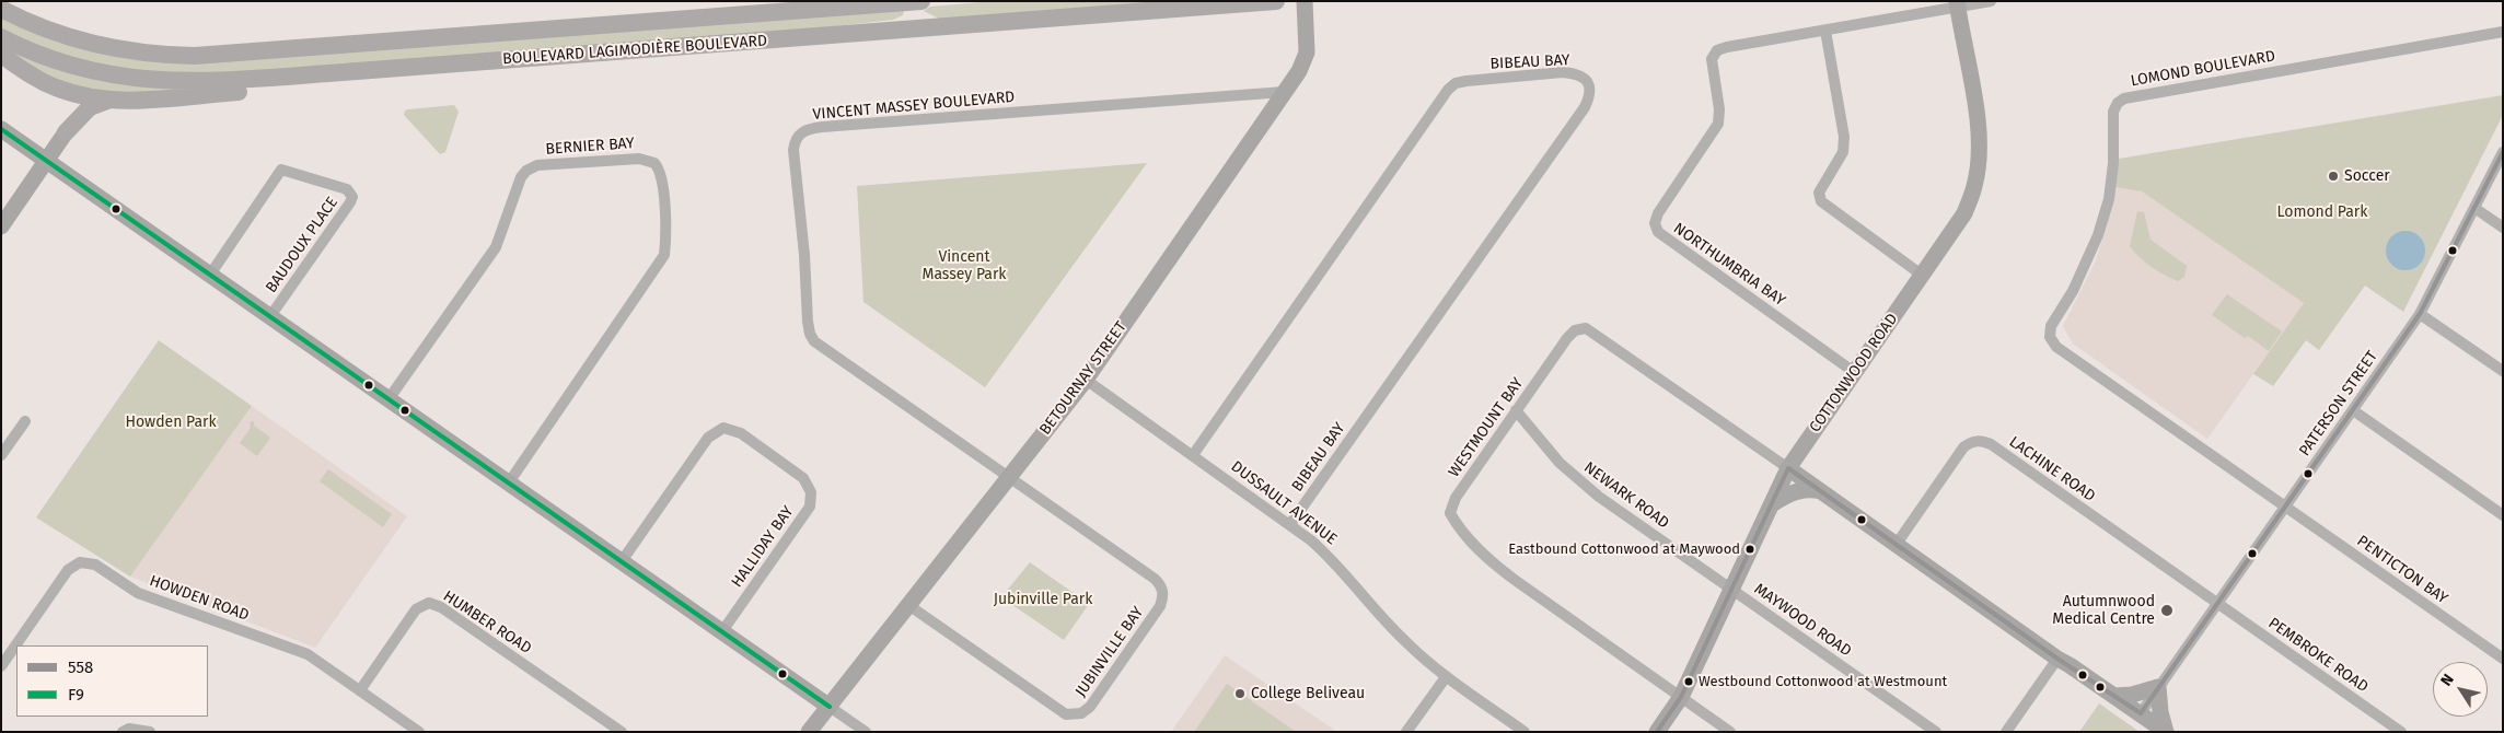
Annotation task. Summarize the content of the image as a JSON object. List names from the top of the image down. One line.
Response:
{"streets":{"main road":["BOULEVARD LAGIMODIÈRE BOULEVARD"],"street":["BIBEAU BAY","LOMOND BOULEVARD","VINCENT MASSEY BOULEVARD","BERNIER BAY","BAUDOUX PLACE","NORTHUMBRIA BAY","COTTONWOOD ROAD","BETOURNAY STREET","PATERSON STREET","WESTMOUNT BAY","LACHINE ROAD","NEWARK ROAD","DUSSAULT AVENUE","HALLIDAY BAY","PENTICTON BAY","HOWDEN ROAD","MAYWOOD ROAD","HUMBER ROAD","JUBINVILLE BAY","PEMBROKE ROAD"]},"crossings":[["BIBEAU BAY","DUSSAULT AVENUE"],["LOMOND BOULEVARD","PATERSON STREET"],["LOMOND BOULEVARD","PENTICTON BAY"],["VINCENT MASSEY BOULEVARD","BETOURNAY STREET"],["VINCENT MASSEY BOULEVARD","JUBINVILLE BAY"],["NORTHUMBRIA BAY","COTTONWOOD ROAD"],["COTTONWOOD ROAD","WESTMOUNT BAY"],["COTTONWOOD ROAD","NEWARK ROAD"],["COTTONWOOD ROAD","MAYWOOD ROAD"],["BETOURNAY STREET","DUSSAULT AVENUE"],["BETOURNAY STREET","JUBINVILLE BAY"],["PATERSON STREET","LACHINE ROAD"],["PATERSON STREET","PENTICTON BAY"],["PATERSON STREET","PEMBROKE ROAD"],["WESTMOUNT BAY","NEWARK ROAD"],["LACHINE ROAD","PEMBROKE ROAD"],["NEWARK ROAD","MAYWOOD ROAD"],["HOWDEN ROAD","HUMBER ROAD"]],"parks":["Lomond Park","Vincent Massey Park","Howden Park","Jubinville Park"],"places":["Soccer","Eastbound Cottonwood at Maywood","Autumnwood Medical Centre","Westbound Cottonwood at Westmount","College Beliveau"],"lines":["transit line F9","transit line 558"],"legend":["558","F9"],"north":"top left"}
